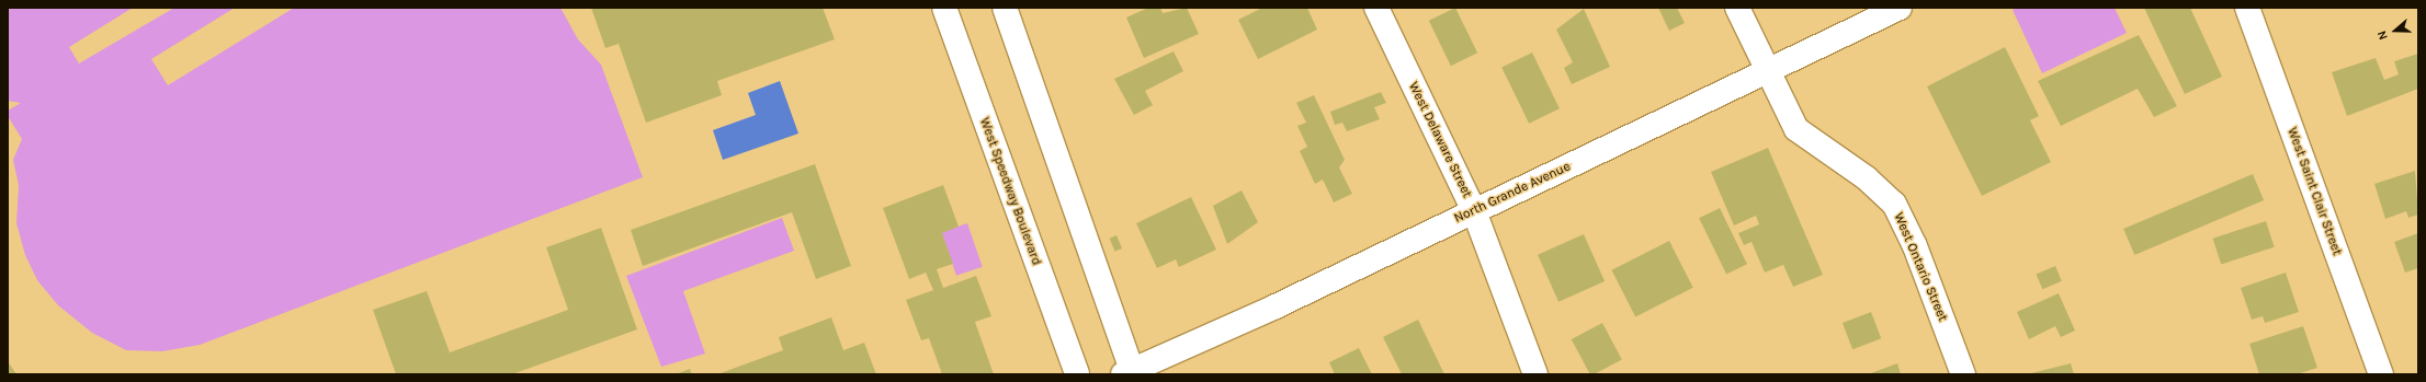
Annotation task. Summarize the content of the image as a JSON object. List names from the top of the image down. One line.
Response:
{"streets":{"main road":["West Delaware Street","West Speedway Boulevard","West Saint Clair Street","North Grande Avenue","West Ontario Street"]},"crossings":[["West Delaware Street","North Grande Avenue"],["North Grande Avenue","West Ontario Street"]],"north":"left"}
